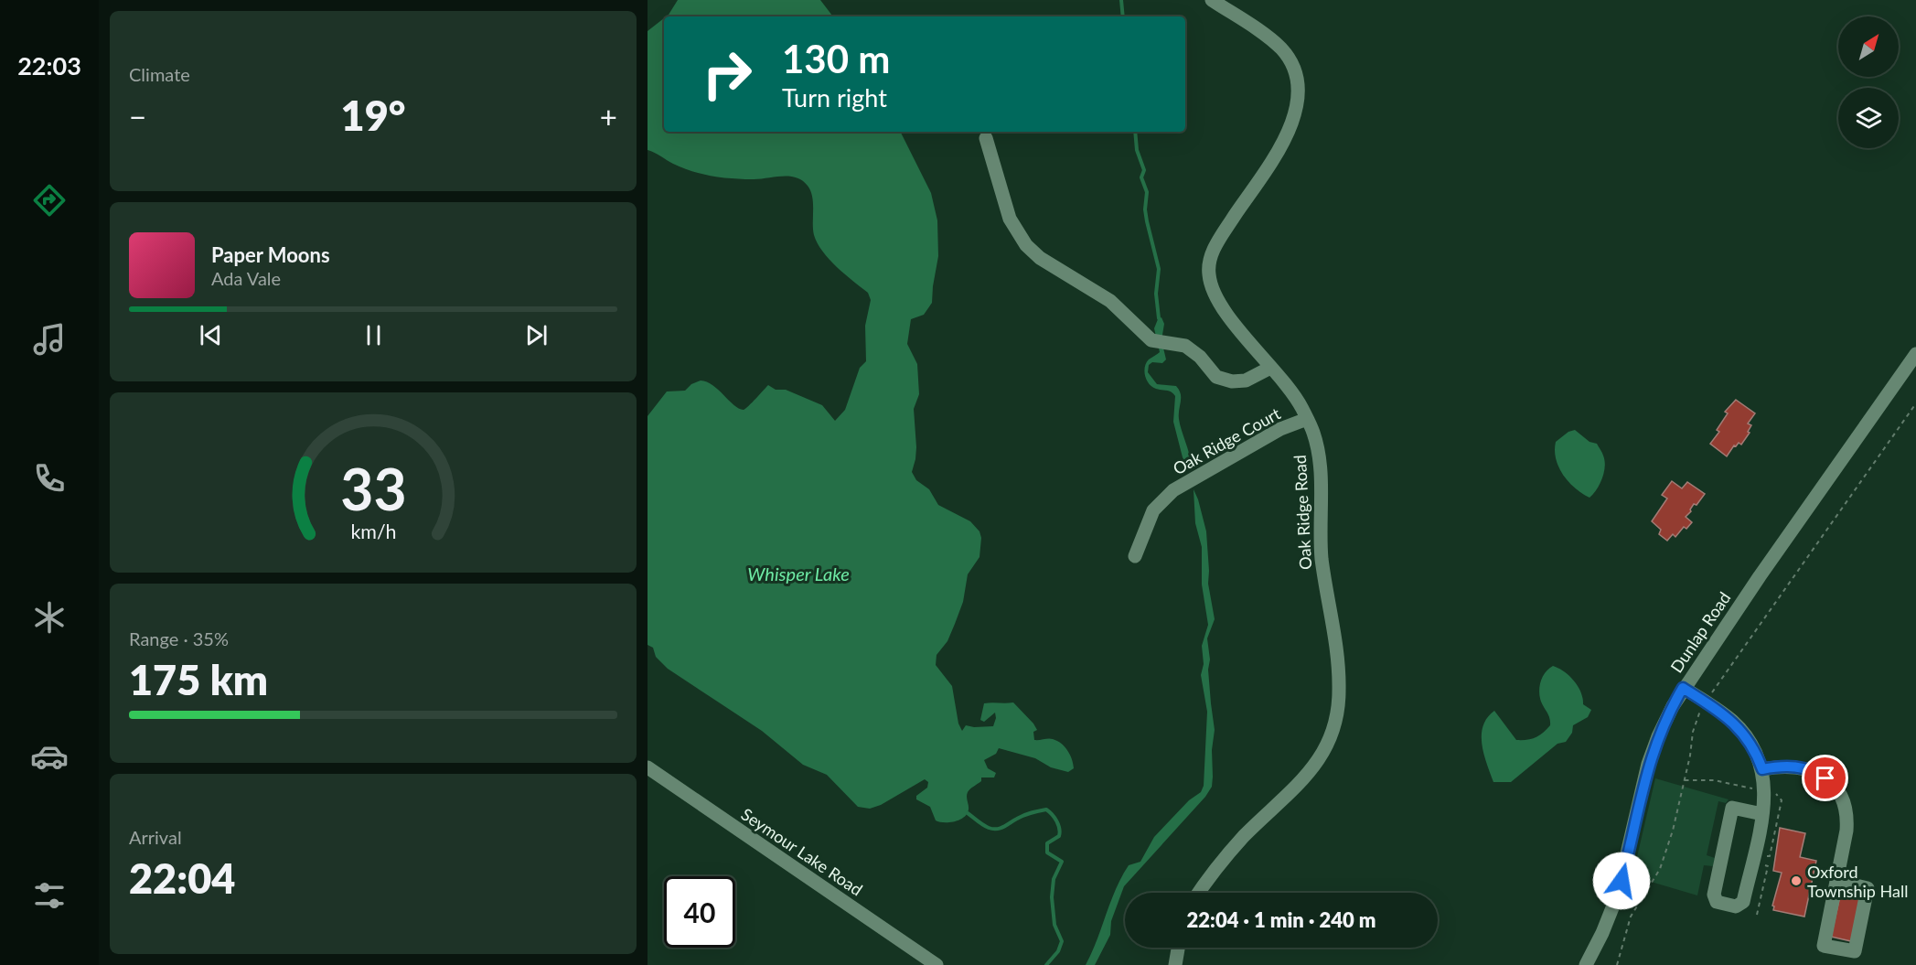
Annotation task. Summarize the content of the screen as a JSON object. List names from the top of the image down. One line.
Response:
{"streets":{"street":["Oak Ridge Court","Oak Ridge Road","Dunlap Road","Seymour Lake Road"]},"crossings":[["Oak Ridge Court","Oak Ridge Road"]],"water":["Whisper Lake"],"places":["Oxford Township Hall"],"north":"top right","page":{"tabs":"22:03","tile":["Climate",["Range · 35%","175 km"],["Arrival","22:04"]],"turn":["130 m","Turn right"],"heat":["−","19°","+"],"song":["Paper Moons","Ada Vale"],"limit":"40","trip":"22:04 · 1 min · 240 m","gauge":["33","km/h"]}}
